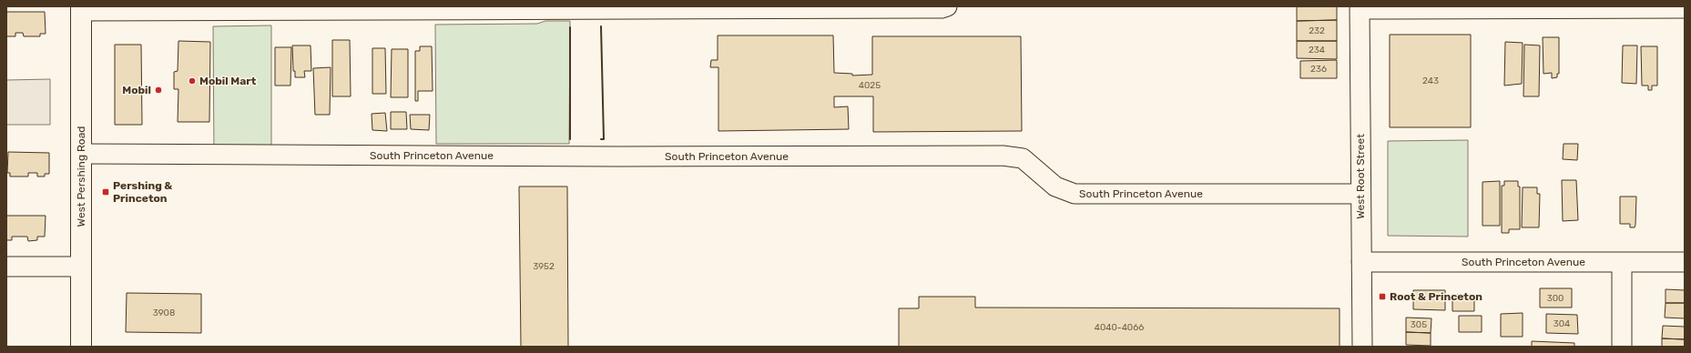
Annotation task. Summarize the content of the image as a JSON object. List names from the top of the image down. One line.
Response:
{"streets":{"main road":["West Pershing Road"],"street":["South Princeton Avenue","West Root Street"]},"crossings":[["South Princeton Avenue","West Pershing Road"],["South Princeton Avenue","West Root Street"]],"places":{"other":["Mobil Mart","Mobil"],"transit":["Pershing & Princeton","Root & Princeton"]},"house_numbers":["232","234","236","243","4025","3952","300","3908","304","305","4040-4066"]}
